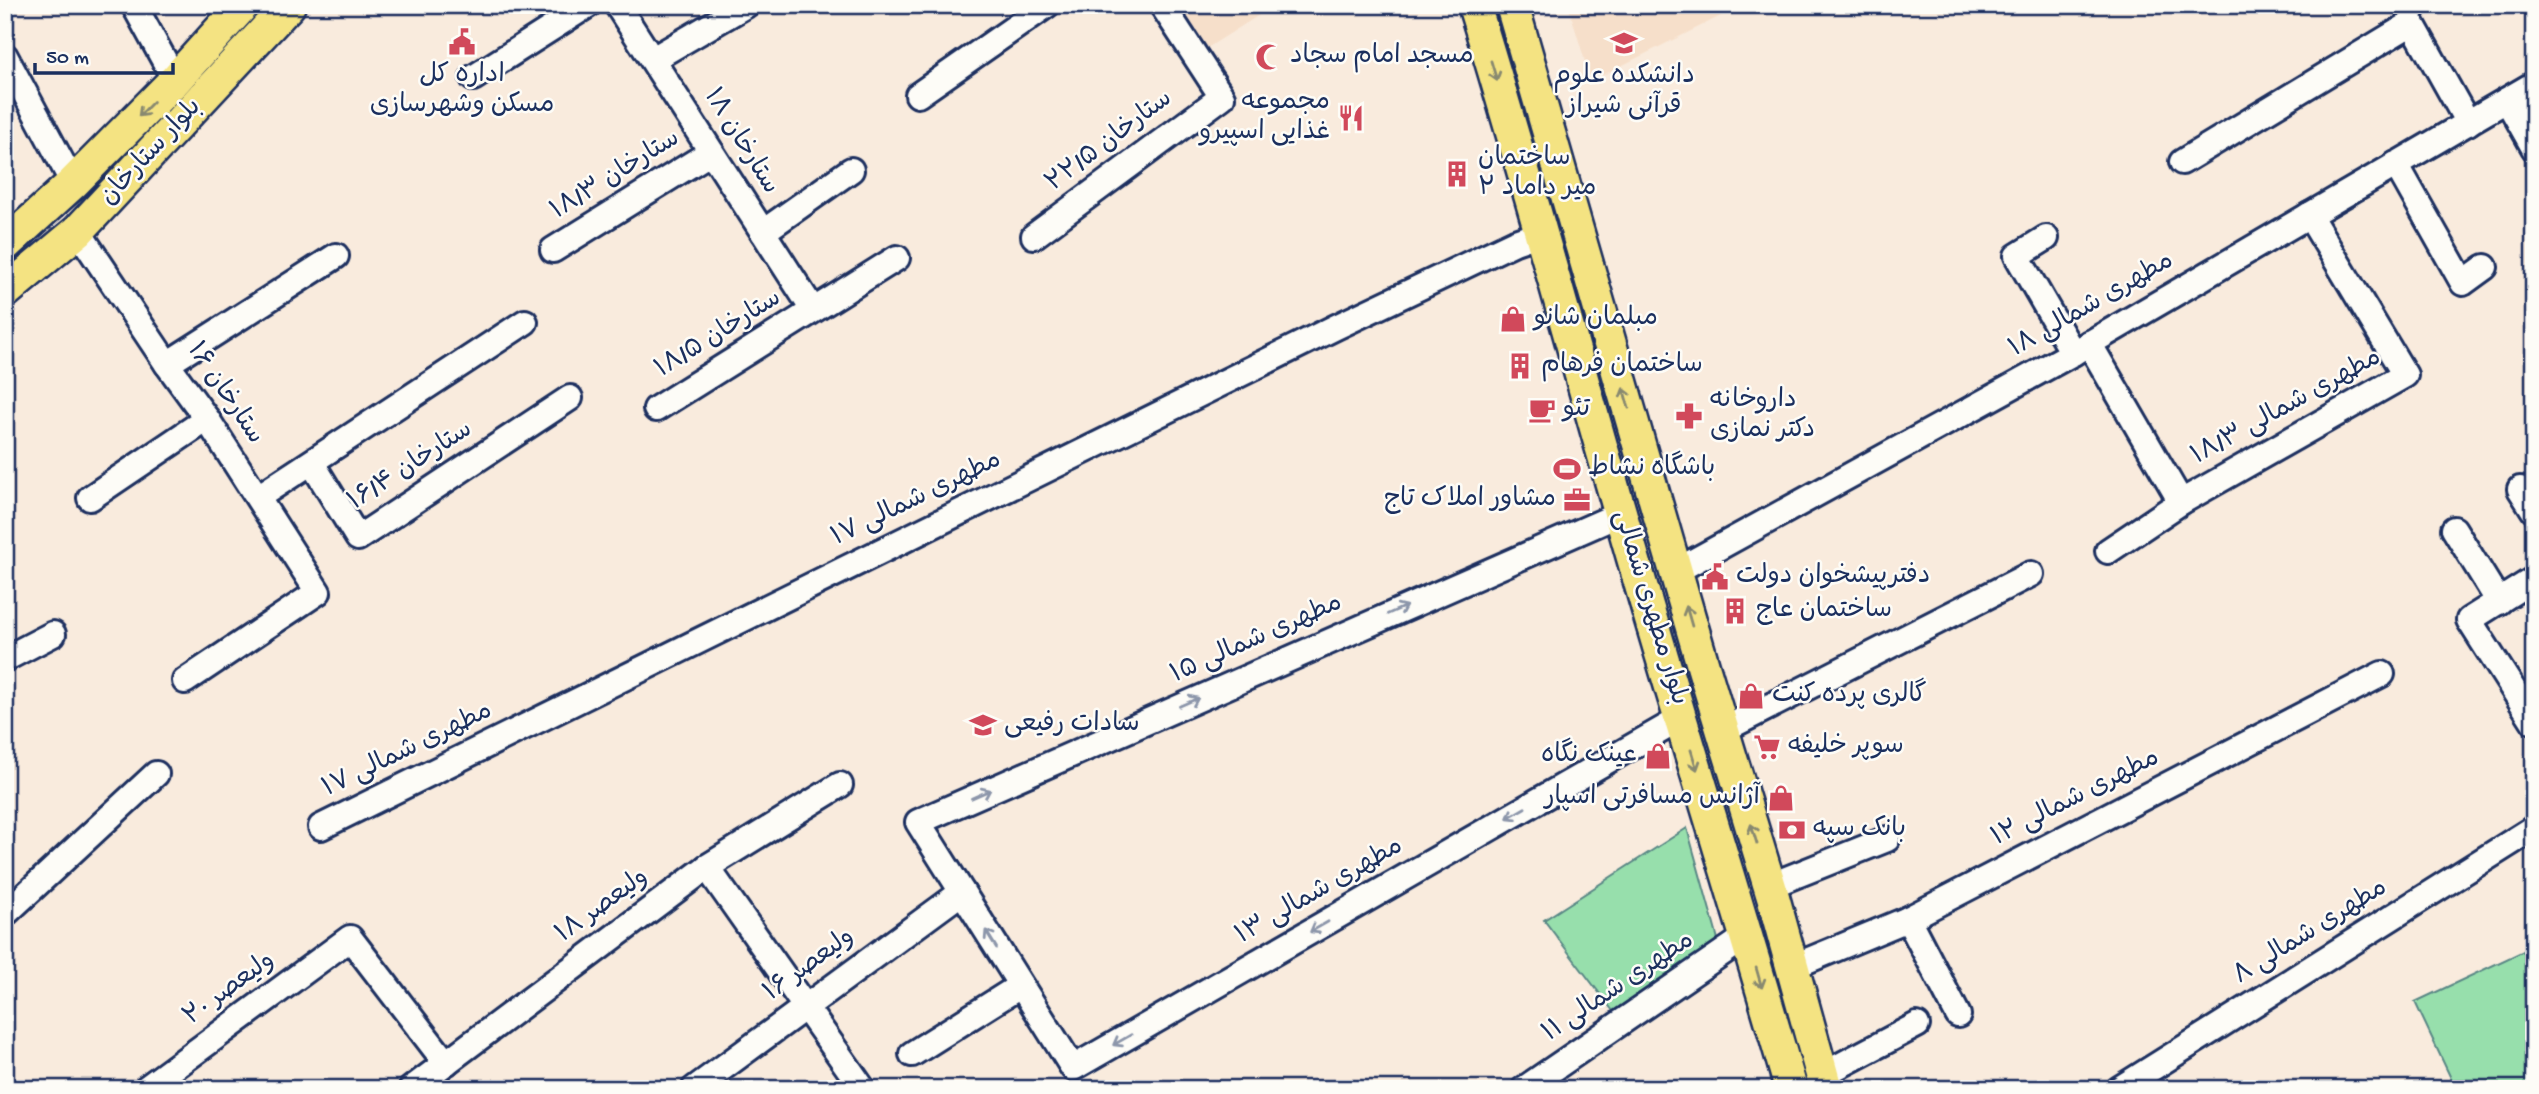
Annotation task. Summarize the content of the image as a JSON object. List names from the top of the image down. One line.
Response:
{"streets":{"main road":["بلوار ستارخان","بلوار مطهرى شمالى"],"street":["۱۸ ستارخان","۲۲/۵ ستارخان","۱۸/۳ ستارخان","۱۸ مطهری شمالی","۱۸/۵ ستارخان","۱۶ ستارخان","۱۸/۳ مطهری شمالی","۱۶/۴ ستارخان","۱۷ مطهری شمالی","۱۵ مطهری شمالی","۱۲ مطهری شمالی","۱۳ مطهری شمالی","۱۸ ولیعصر","۸ مطهری شمالی","۱۶ ولیعصر","۱۱ مطهری شمالی","۲۰ ولیعصر"]},"crossings":[["۱۸ ستارخان","۱۸/۳ ستارخان"],["۱۸ ستارخان","۱۸/۵ ستارخان"],["بلوار ستارخان","۱۶ ستارخان"],["۱۸ مطهری شمالی","۱۸/۳ مطهری شمالی"],["۱۸ مطهری شمالی","بلوار مطهرى شمالى"],["۱۷ مطهری شمالی","بلوار مطهرى شمالى"],["بلوار مطهرى شمالى","۱۵ مطهری شمالی"],["بلوار مطهرى شمالى","۱۲ مطهری شمالی"],["بلوار مطهرى شمالى","۱۳ مطهری شمالی"],["بلوار مطهرى شمالى","۱۱ مطهری شمالی"],["۱۵ مطهری شمالی","۱۶ ولیعصر"],["۱۸ ولیعصر","۲۰ ولیعصر"]],"one_way":["۱۵ مطهری شمالی","۱۳ مطهری شمالی"],"places":{"public building":["اداره کل مسکن وشهرسازی","دفترپیشخوان دولت"],"school or university":["دانشکده علوم قرآنی شیراز","سادات رفیعی"],"mosque":["مسجد امام سجاد"],"restaurant":["مجموعه غذایی اسپیرو"],"building":["ساختمان میر داماد ۲","ساختمان فرهام","ساختمان عاج"],"shop":["مبلمان شانو","گالری پرده کنت","عینک نگاه","آژانس مسافرتی اسپار"],"cafe":["تئو"],"pharmacy":["داروخانه دکتر نمازی"],"sports":["باشگاه نشاط"],"office":["مشاور املاک تاج"],"supermarket":["سوپر خلیفه"],"bank":["بانک سپه"]},"scale_bar":"50 m"}
